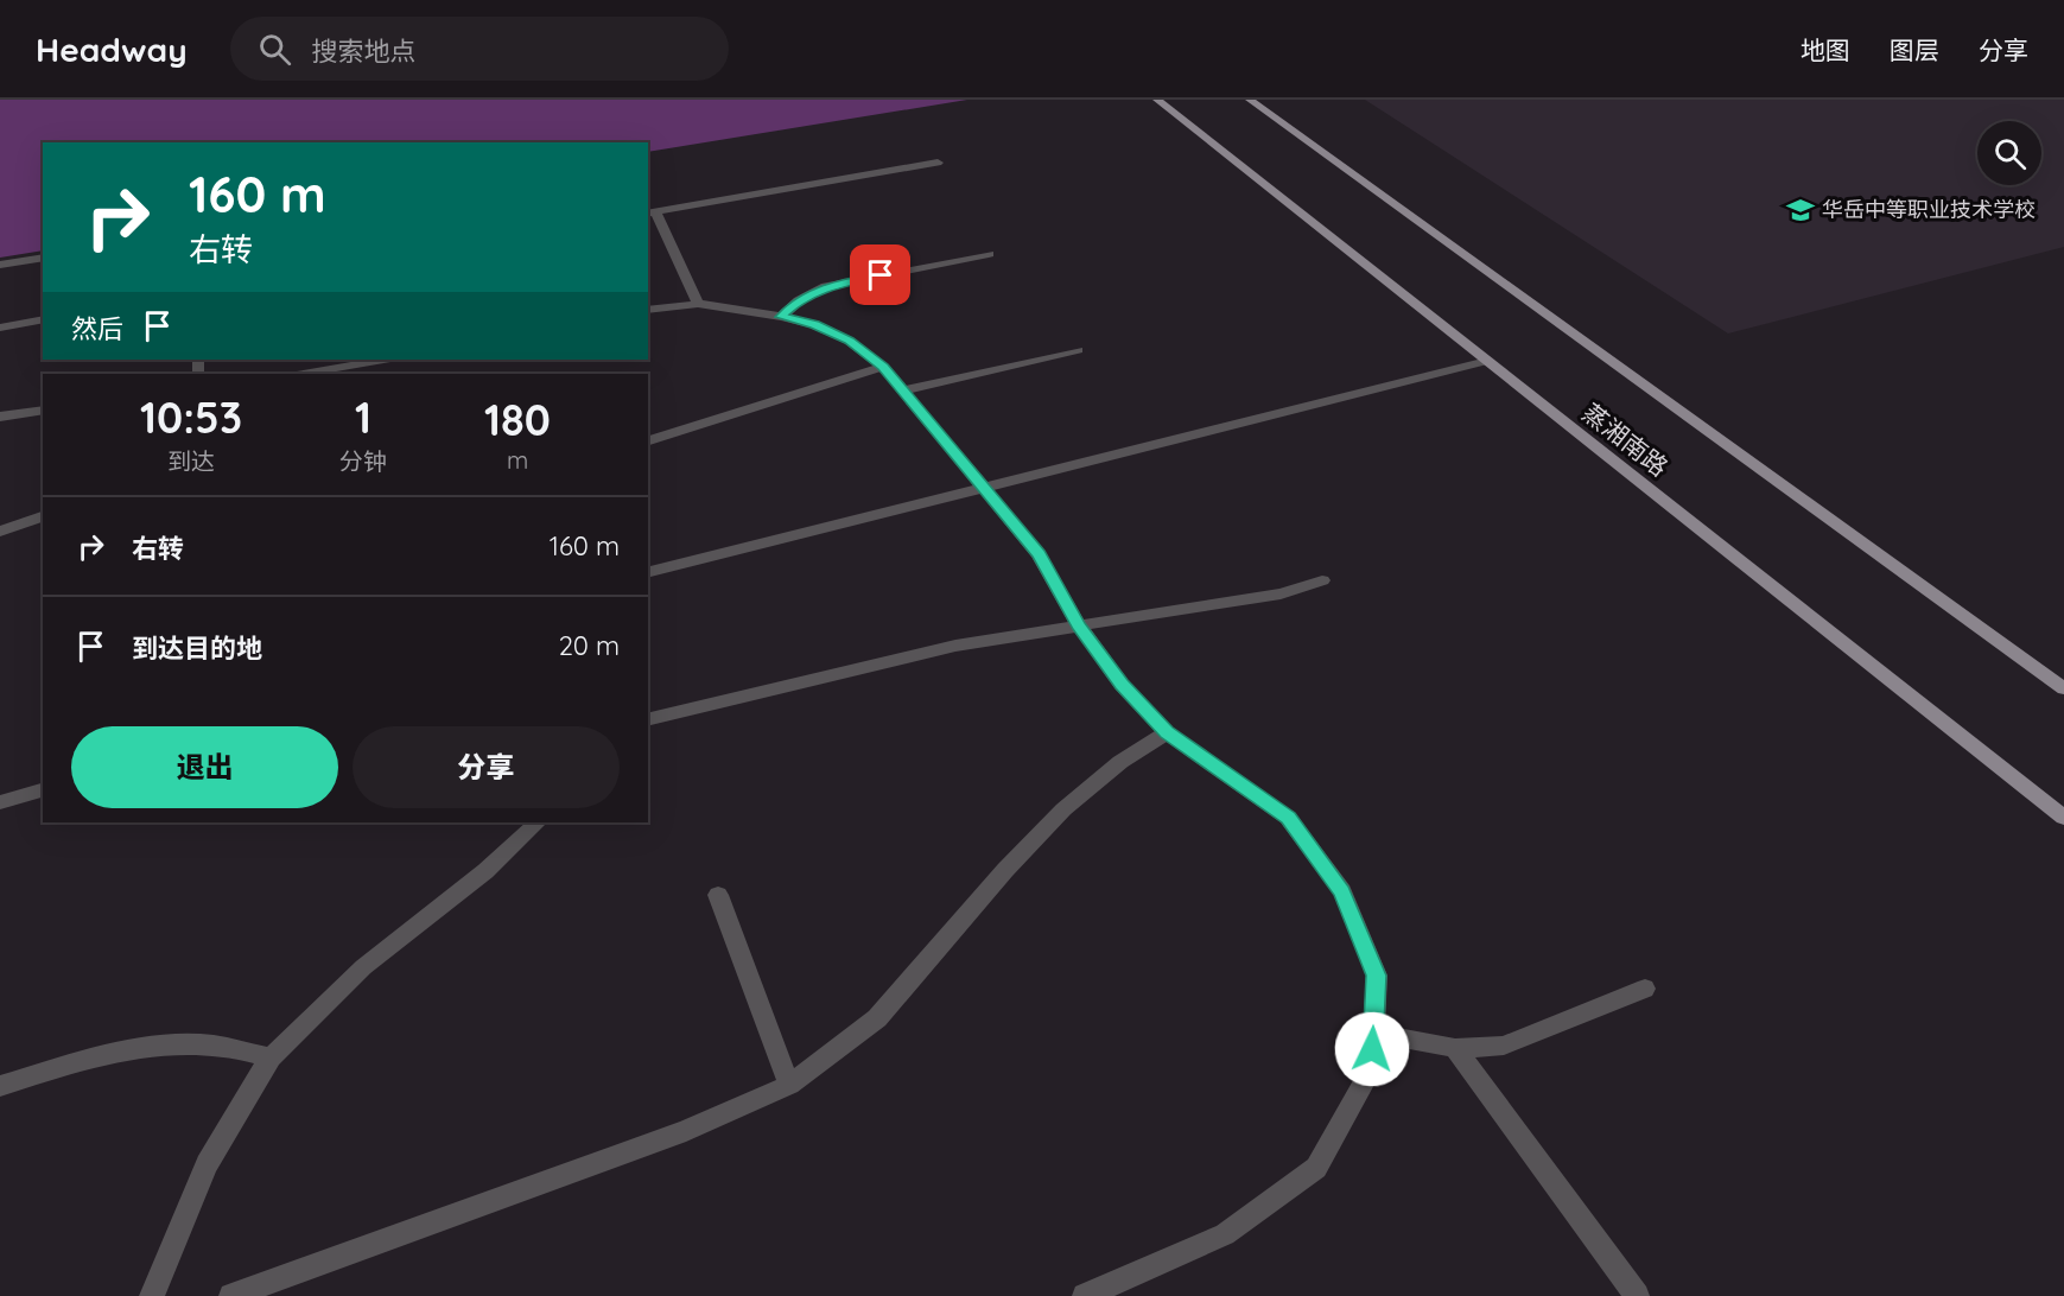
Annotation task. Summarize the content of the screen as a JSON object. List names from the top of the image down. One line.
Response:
{"streets":{"main road":["蒸湘南路"]},"places":{"school or university":["华岳中等职业技术学校"]},"page":{"header":"Headway","search":"搜索地点","nav":["地图","图层","分享"],"turn":["160 m","右转"],"then":"然后","eta":["10:53","到达","1","分钟","180","m"],"list":[{"name":"右转","value":"160 m"},{"name":"到达目的地","value":"20 m"}],"buttons":["退出","分享"]}}
